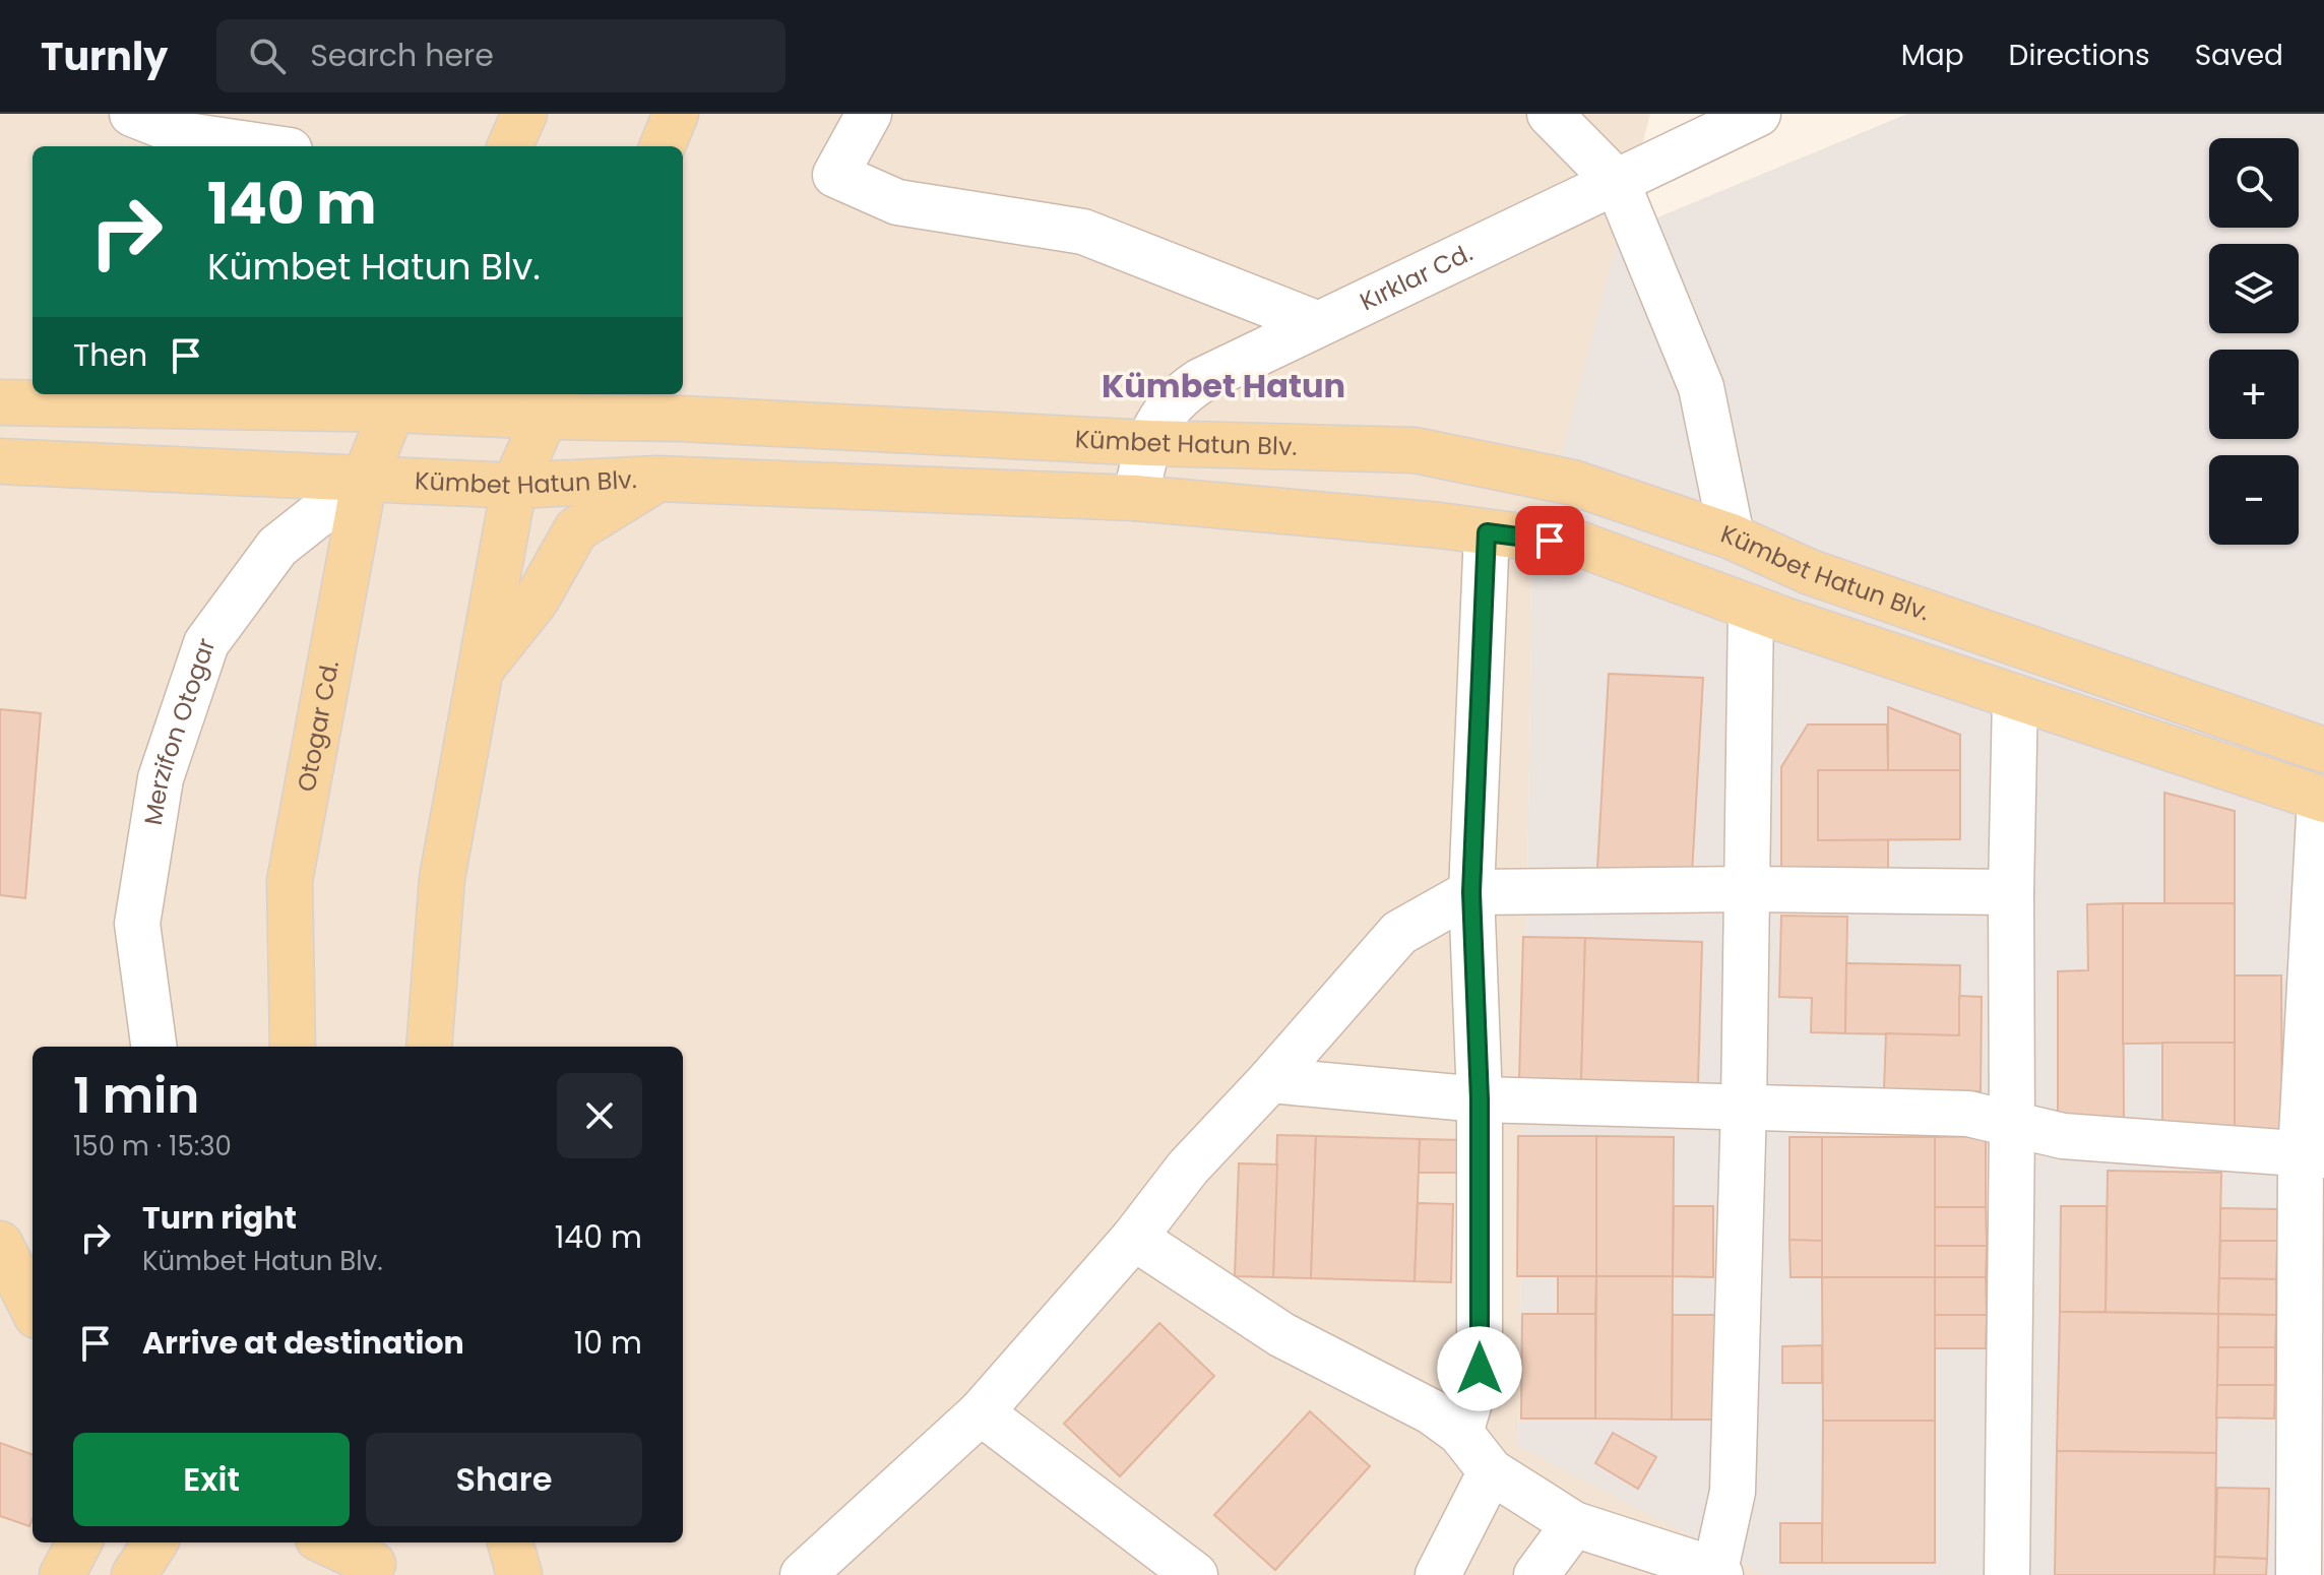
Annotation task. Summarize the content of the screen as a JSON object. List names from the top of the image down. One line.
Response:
{"streets":{"main road":["Kümbet Hatun Blv.","Otogar Cd."],"street":["Kırklar Cd.","Merzifon Otogar"]},"crossings":[["Kırklar Cd.","Kümbet Hatun Blv."],["Kümbet Hatun Blv.","Otogar Cd."],["Kümbet Hatun Blv.","Merzifon Otogar"],["Otogar Cd.","Merzifon Otogar"]],"districts":["Kümbet Hatun"],"page":{"header":"Turnly","search":"Search here","nav":["Map","Directions","Saved"],"map_buttons":["+","−"],"turn":["140 m","Kümbet Hatun Blv."],"then":"Then","heading":["1 min","150 m · 15:30"],"list":[{"name":"Turn right","note":"Kümbet Hatun Blv.","value":"140 m"},{"name":"Arrive at destination","value":"10 m"}],"buttons":["Exit","Share"]}}
